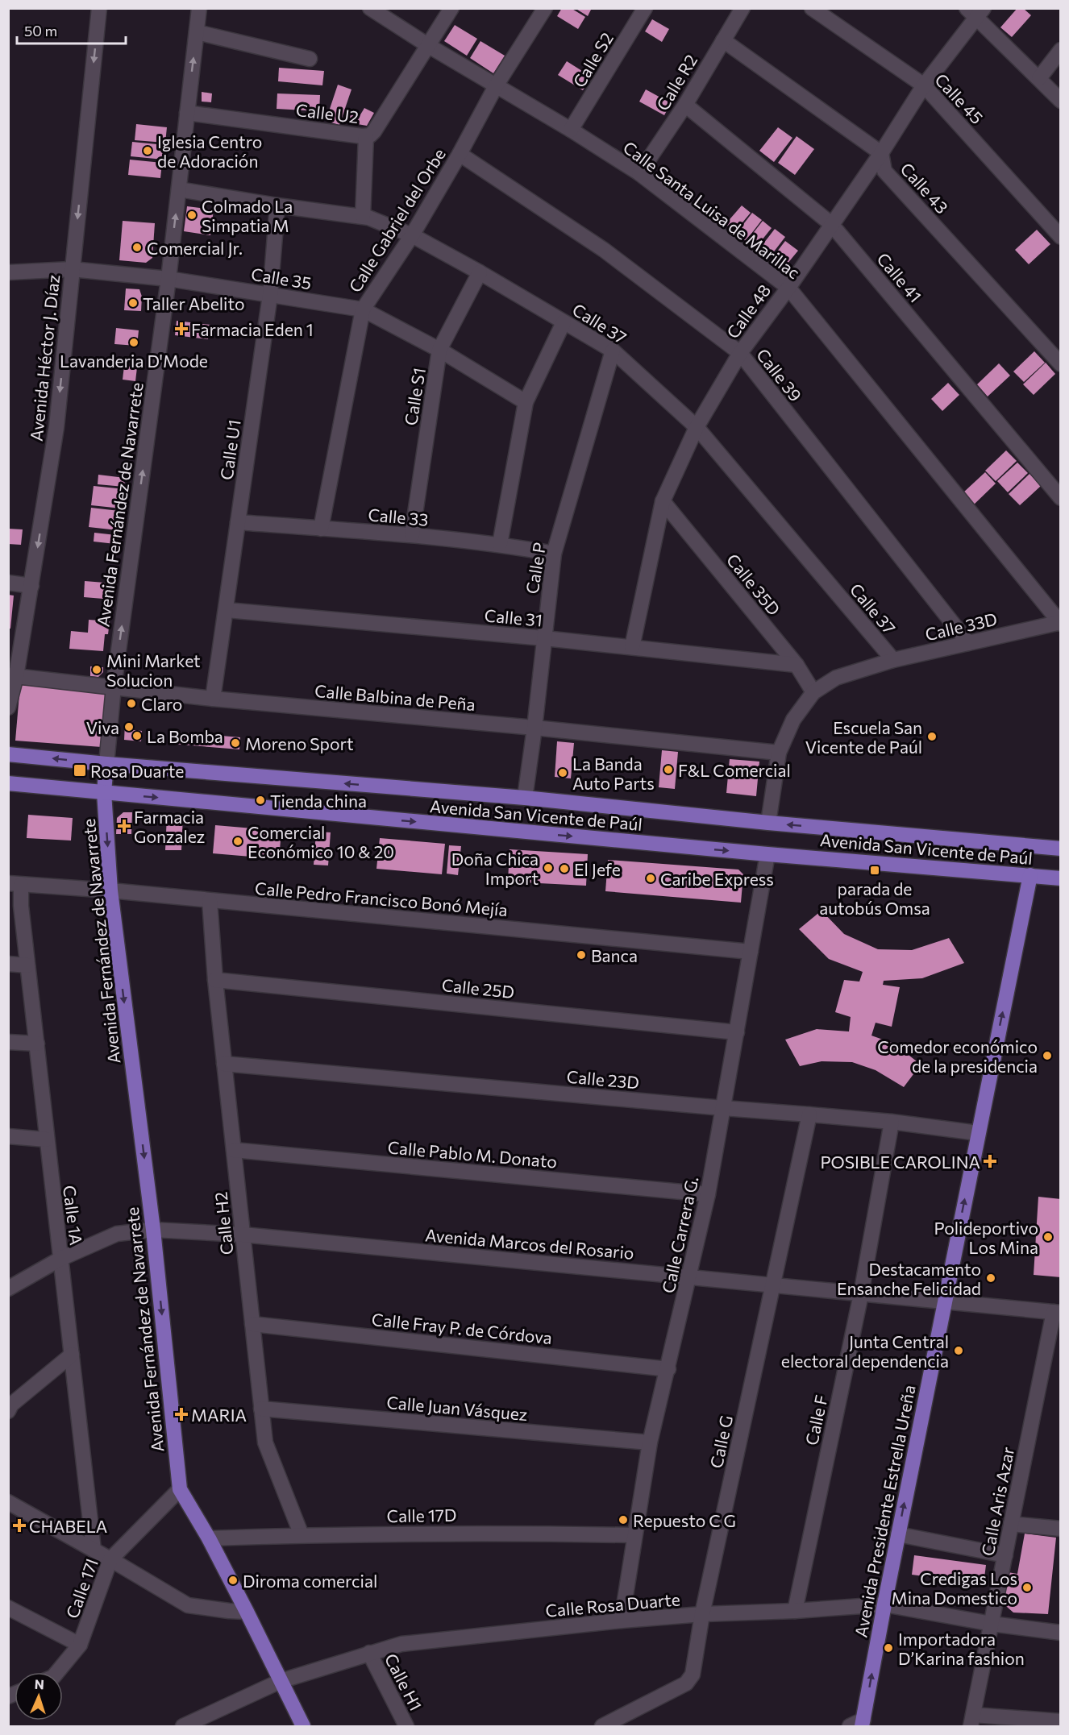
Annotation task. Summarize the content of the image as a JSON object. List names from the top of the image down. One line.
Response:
{"streets":{"main road":["Avenida Fernández de Navarrete","Avenida San Vicente de Paúl","Avenida Presidente Estrella Ureña"],"street":["Calle S2","Calle R2","Calle 45","Calle U2","Calle 43","Calle Santa Luisa de Marillac","Calle Gabriel del Orbe","Calle 41","Calle 35","Calle 48","Calle 37","Avenida Héctor J. Díaz","Calle 39","Calle S1","Calle U1","Calle 33","Calle P","Calle 35D","Calle 31","Calle 33D","Calle Balbina de Peña","Calle Pedro Francisco Bonó Mejía","Calle 25D","Calle 23D","Calle Pablo M. Donato","Calle 1A","Calle H2","Calle Carrera G.","Avenida Marcos del Rosario","Calle Fray P. de Córdova","Calle Juan Vásquez","Calle F","Calle G","Calle Aris Azar","Calle 17D","Calle 17I","Calle Rosa Duarte","Calle H1"]},"crossings":[["Calle S2","Calle Santa Luisa de Marillac"],["Calle R2","Calle 43"],["Calle R2","Calle Santa Luisa de Marillac"],["Calle R2","Calle 41"],["Calle 45","Calle 48"],["Calle U2","Calle Santa Luisa de Marillac"],["Calle U2","Avenida Fernández de Navarrete"],["Calle 43","Calle 48"],["Calle Santa Luisa de Marillac","Calle Gabriel del Orbe"],["Calle Santa Luisa de Marillac","Calle 48"],["Calle Santa Luisa de Marillac","Calle 33D"],["Calle Gabriel del Orbe","Calle 35"],["Calle Gabriel del Orbe","Calle 37"],["Calle Gabriel del Orbe","Calle 39"],["Calle Gabriel del Orbe","Calle 33"],["Calle 41","Calle 48"],["Calle 35","Avenida Héctor J. Díaz"],["Calle 35","Calle S1"],["Calle 35","Calle U1"],["Calle 35","Avenida Fernández de Navarrete"],["Calle 48","Calle 37"],["Calle 48","Calle 39"],["Calle 48","Calle 35D"],["Calle 48","Calle 31"],["Calle 37","Calle S1"],["Calle 37","Calle U1"],["Calle 37","Avenida Fernández de Navarrete"],["Calle 37","Calle P"],["Calle 37","Calle 33D"],["Avenida Héctor J. Díaz","Calle Balbina de Peña"],["Calle 39","Calle 33D"],["Calle S1","Calle 33"],["Calle U1","Calle 33"],["Calle U1","Calle 31"],["Calle U1","Calle Balbina de Peña"],["Avenida Fernández de Navarrete","Calle Balbina de Peña"],["Avenida Fernández de Navarrete","Avenida San Vicente de Paúl"],["Avenida Fernández de Navarrete","Calle Pedro Francisco Bonó Mejía"],["Avenida Fernández de Navarrete","Avenida Marcos del Rosario"],["Avenida Fernández de Navarrete","Calle 17D"],["Avenida Fernández de Navarrete","Calle 17I"],["Avenida Fernández de Navarrete","Calle Rosa Duarte"],["Calle 33","Calle P"],["Calle P","Calle 31"],["Calle P","Calle Balbina de Peña"],["Calle P","Avenida San Vicente de Paúl"],["Calle 35D","Calle 31"],["Calle 35D","Calle 33D"],["Calle 33D","Calle Balbina de Peña"],["Calle 33D","Avenida San Vicente de Paúl"],["Avenida San Vicente de Paúl","Calle Carrera G."],["Avenida San Vicente de Paúl","Avenida Presidente Estrella Ureña"],["Calle Pedro Francisco Bonó Mejía","Calle 1A"],["Calle Pedro Francisco Bonó Mejía","Calle H2"],["Calle Pedro Francisco Bonó Mejía","Calle Carrera G."],["Calle 25D","Calle H2"],["Calle 25D","Calle Carrera G."],["Calle 23D","Calle H2"],["Calle 23D","Calle Carrera G."],["Calle 23D","Calle F"],["Calle 23D","Calle G"],["Calle 23D","Avenida Presidente Estrella Ureña"],["Calle Pablo M. Donato","Calle H2"],["Calle Pablo M. Donato","Calle Carrera G."],["Calle 1A","Avenida Marcos del Rosario"],["Calle H2","Avenida Marcos del Rosario"],["Calle H2","Calle Fray P. de Córdova"],["Calle H2","Calle Juan Vásquez"],["Calle H2","Calle 17D"],["Calle Carrera G.","Avenida Marcos del Rosario"],["Calle Carrera G.","Calle Fray P. de Córdova"],["Calle Carrera G.","Calle Juan Vásquez"],["Calle Carrera G.","Calle 17D"],["Calle Carrera G.","Calle Rosa Duarte"],["Avenida Marcos del Rosario","Calle F"],["Avenida Marcos del Rosario","Calle G"],["Avenida Marcos del Rosario","Calle Aris Azar"],["Avenida Marcos del Rosario","Avenida Presidente Estrella Ureña"],["Calle F","Calle Rosa Duarte"],["Calle G","Calle Rosa Duarte"],["Calle Aris Azar","Calle Rosa Duarte"],["Avenida Presidente Estrella Ureña","Calle Rosa Duarte"],["Calle Rosa Duarte","Calle H1"]],"one_way":["Avenida Héctor J. Díaz","Avenida Presidente Estrella Ureña"],"places":{"other":["Iglesia Centro de Adoración","Colmado La Simpatia M","Comercial Jr.","Taller Abelito","Lavanderia D'Mode","Mini Market Solucion","Claro","Viva","La Bomba","Escuela San Vicente de Paúl","Moreno Sport","F&L Comercial","La Banda Auto Parts","Tienda china","Comercial Económico 10 & 20","Doña Chica Import","El Jefe","Caribe Express","Banca","Comedor económico de la presidencia","Polideportivo Los Mina","Destacamento Ensanche Felicidad","Junta Central electoral dependencia","Repuesto C G","Diroma comercial","Credigas Los Mina Domestico","Importadora D’Karina fashion"],"health":["Farmacia Eden 1","Farmacia Gonzalez","POSIBLE CAROLINA","MARIA","CHABELA"],"transit":["Rosa Duarte","parada de autobús Omsa"]},"scale_bar":"50 m","north":"top"}
